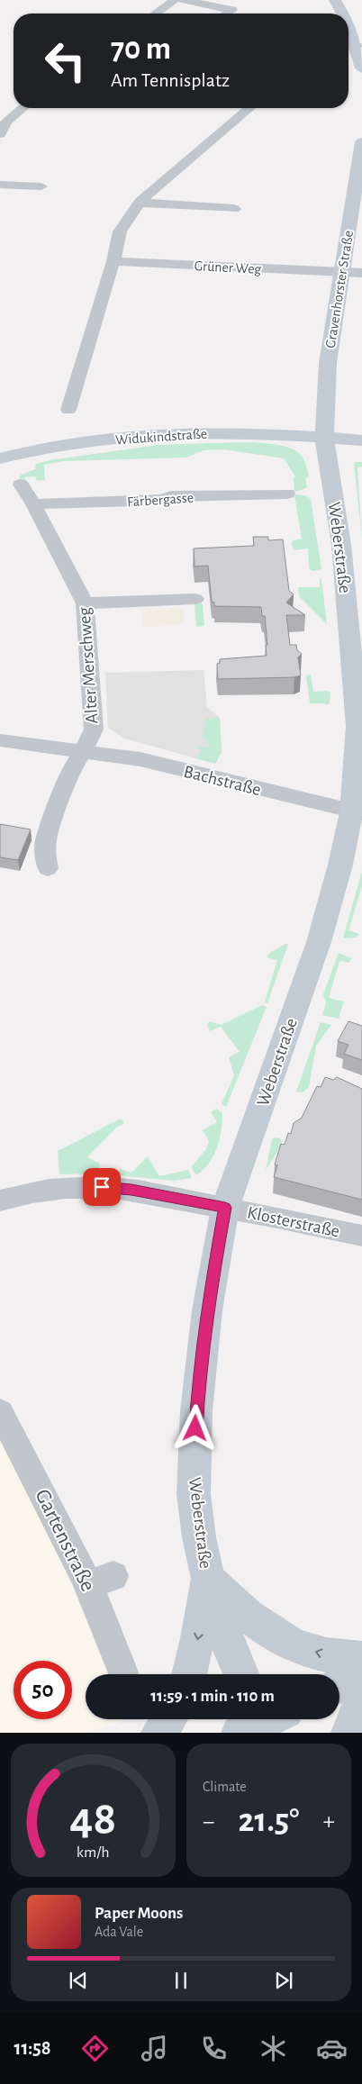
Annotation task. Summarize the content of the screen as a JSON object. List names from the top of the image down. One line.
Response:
{"streets":{"main road":["Gravenhorster Straße","Widukindstraße","Weberstraße"],"street":["Grüner Weg","Färbergasse","Alter Merschweg","Bachstraße","Klosterstraße","Gartenstraße"]},"crossings":[["Grüner Weg","Gravenhorster Straße"],["Gravenhorster Straße","Widukindstraße"],["Gravenhorster Straße","Weberstraße"],["Widukindstraße","Weberstraße"],["Färbergasse","Alter Merschweg"],["Weberstraße","Bachstraße"],["Weberstraße","Klosterstraße"],["Alter Merschweg","Bachstraße"]],"page":{"turn":["70 m","Am Tennisplatz"],"limit":"50","trip":"11:59 · 1 min · 110 m","tile":"Climate","heat":["−","21.5°","+"],"song":["Paper Moons","Ada Vale"],"tabs":"11:58","gauge":["48","km/h"]}}
